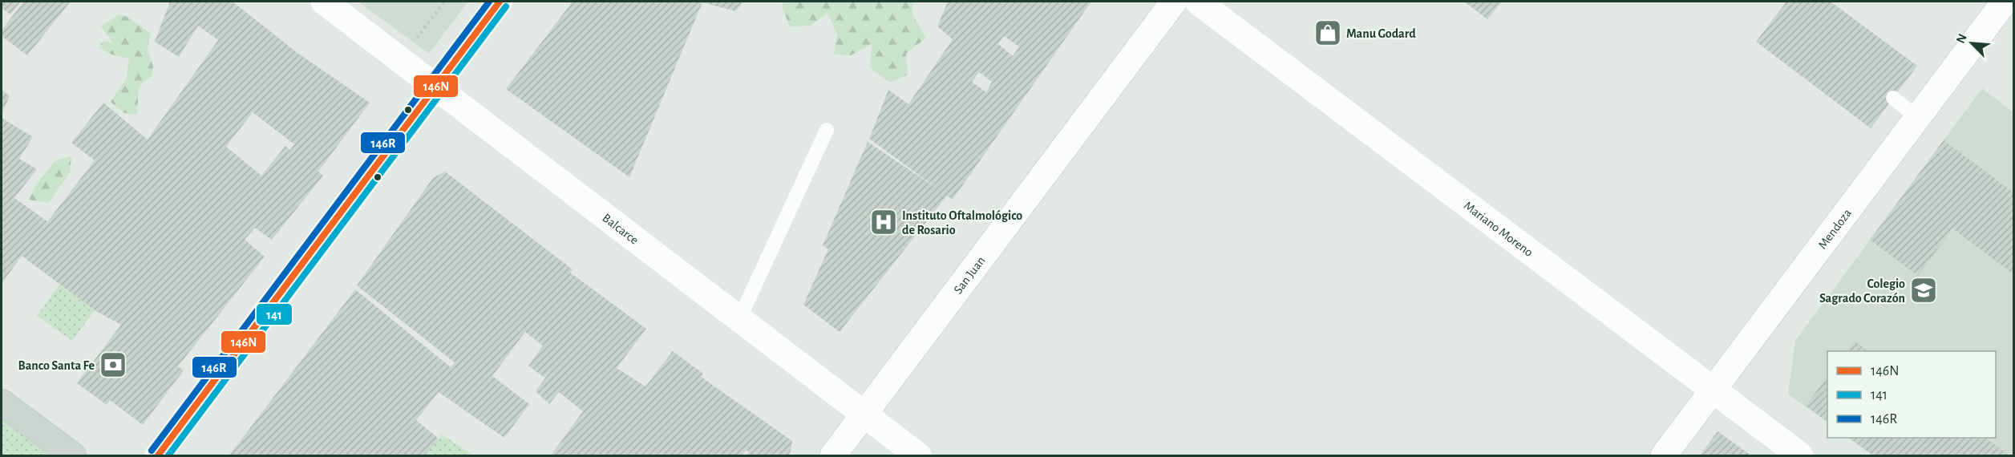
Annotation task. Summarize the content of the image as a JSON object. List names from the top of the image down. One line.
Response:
{"streets":{"street":["Balcarce","Mariano Moreno","Mendoza","San Juan"]},"crossings":[["Balcarce","San Juan"],["Mariano Moreno","Mendoza"]],"places":{"shop":["Manu Godard"],"hospital":["Instituto Oftalmológico de Rosario"],"school or university":["Colegio Sagrado Corazón"],"bank":["Banco Santa Fe"]},"lines":["transit line 146N","transit line 146R","transit line 141"],"legend":["146N","141","146R"],"north":"top left"}
